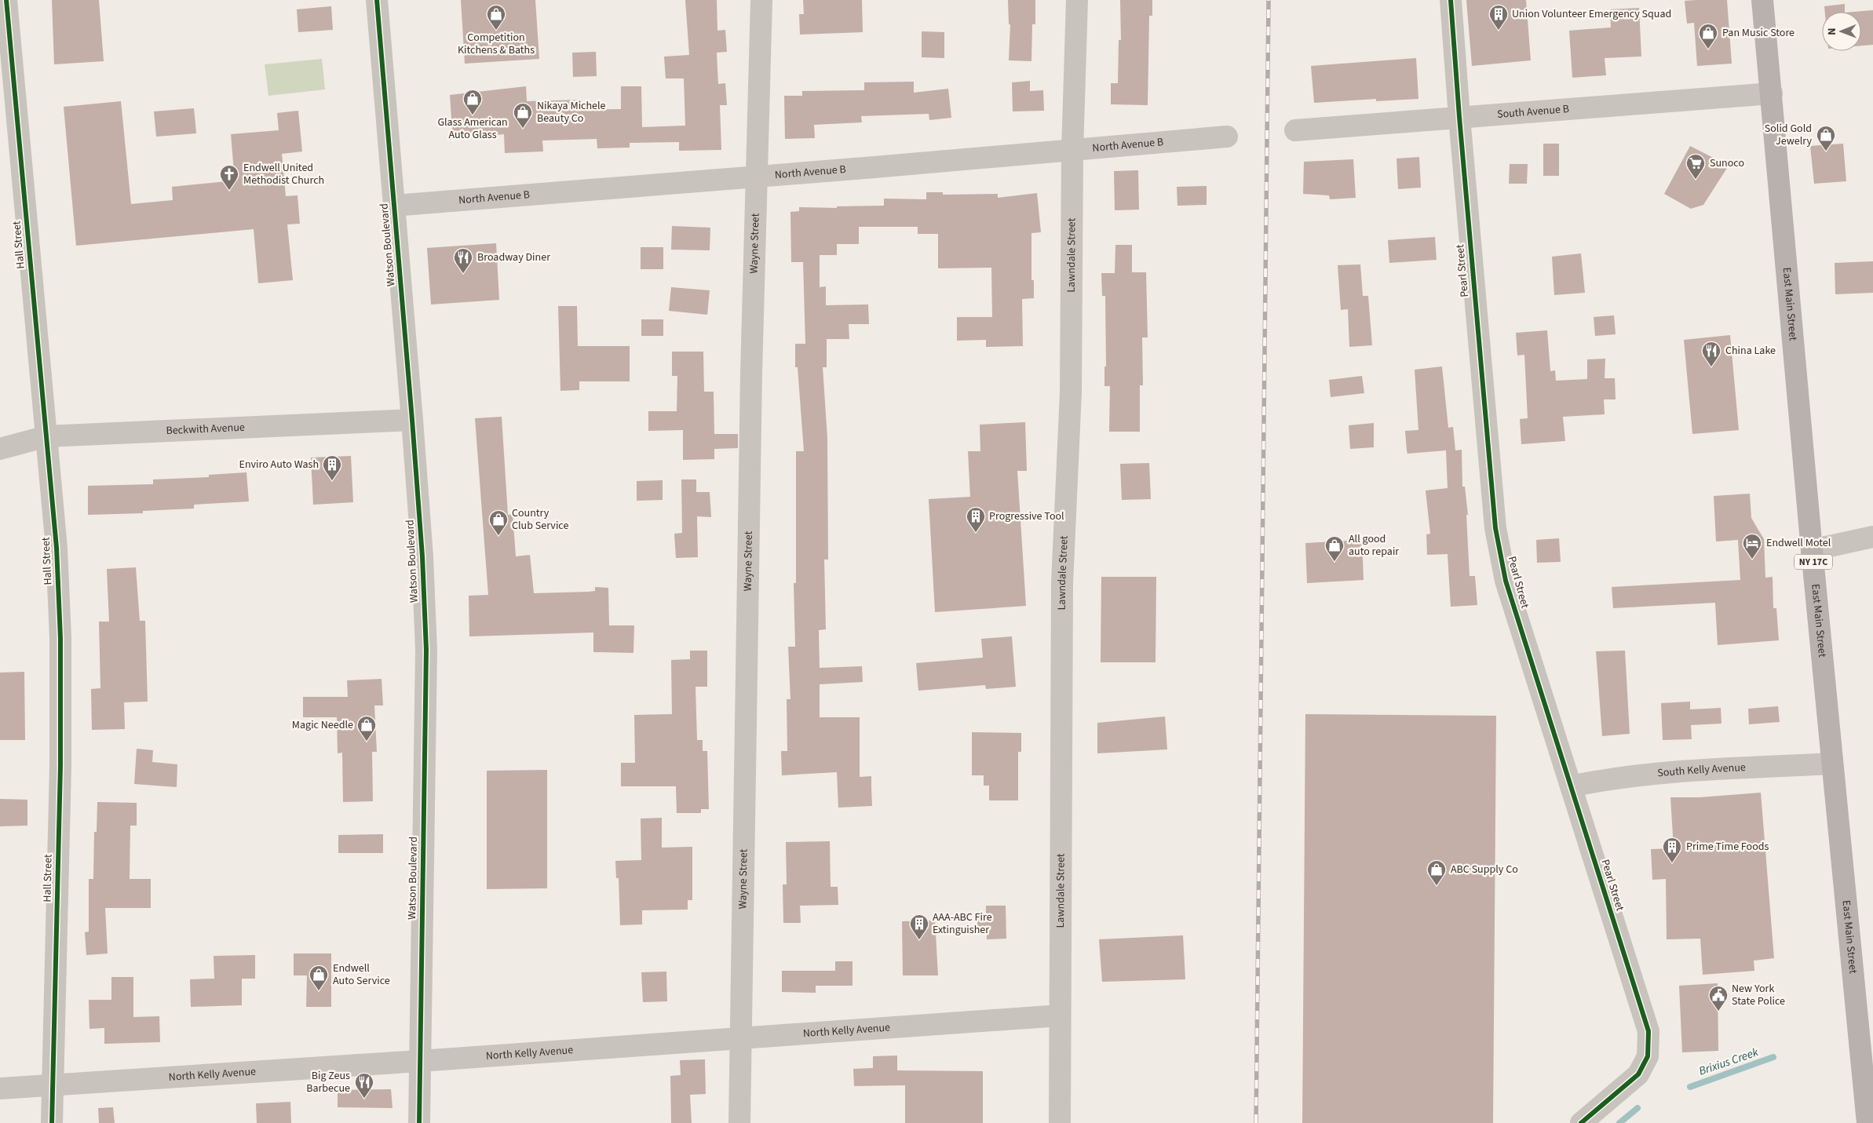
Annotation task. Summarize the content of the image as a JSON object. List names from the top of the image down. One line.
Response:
{"streets":{"main road":["East Main Street","NY 17C"],"street":["South Avenue B","North Avenue B","Wayne Street","Hall Street","Watson Boulevard","Lawndale Street","Pearl Street","Beckwith Avenue","South Kelly Avenue","North Kelly Avenue"]},"crossings":[["South Avenue B","Pearl Street"],["South Avenue B","East Main Street"],["North Avenue B","Wayne Street"],["North Avenue B","Watson Boulevard"],["North Avenue B","Lawndale Street"],["Wayne Street","North Kelly Avenue"],["Hall Street","Beckwith Avenue"],["Hall Street","North Kelly Avenue"],["Watson Boulevard","Beckwith Avenue"],["Watson Boulevard","North Kelly Avenue"],["Lawndale Street","North Kelly Avenue"],["Pearl Street","South Kelly Avenue"],["East Main Street","South Kelly Avenue"]],"water":["Brixius Creek"],"places":{"shop":["Competition Kitchens & Baths","Pan Music Store","Glass American Auto Glass","Nikaya Michele Beauty Co","Solid Gold Jewelry","Country Club Service","All good auto repair","Magic Needle","ABC Supply Co","Endwell Auto Service"],"building":["Union Volunteer Emergency Squad","Enviro Auto Wash","Progressive Tool","Prime Time Foods","AAA-ABC Fire Extinguisher"],"supermarket":["Sunoco"],"church":["Endwell United Methodist Church"],"restaurant":["Broadway Diner","China Lake","Big Zeus Barbecue"],"hotel":["Endwell Motel"],"public building":["New York State Police"]},"north":"left"}
